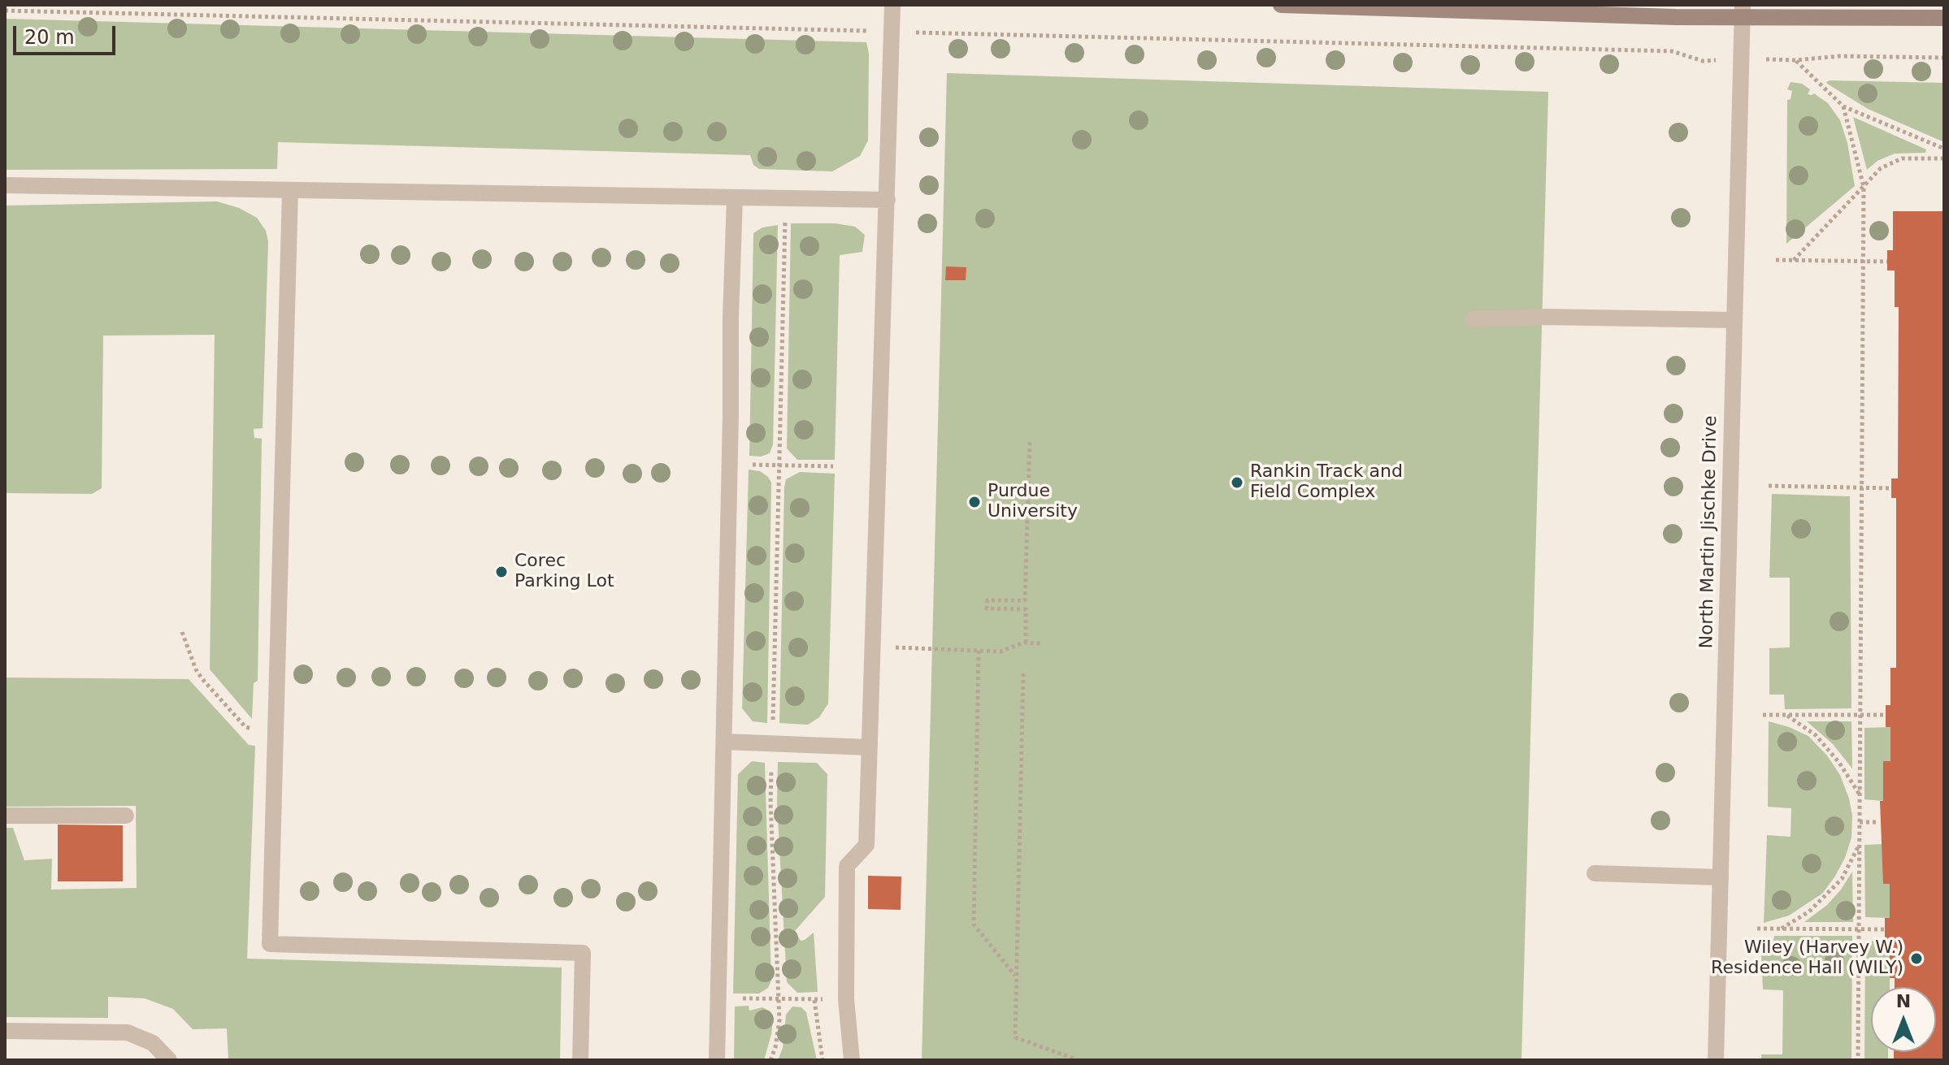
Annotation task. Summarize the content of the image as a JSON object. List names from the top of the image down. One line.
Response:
{"streets":{"street":["North Martin Jischke Drive"]},"places":["Rankin Track and Field Complex","Purdue University","Corec Parking Lot","Wiley (Harvey W.) Residence Hall (WILY)"],"scale_bar":"20 m","north":"top"}
